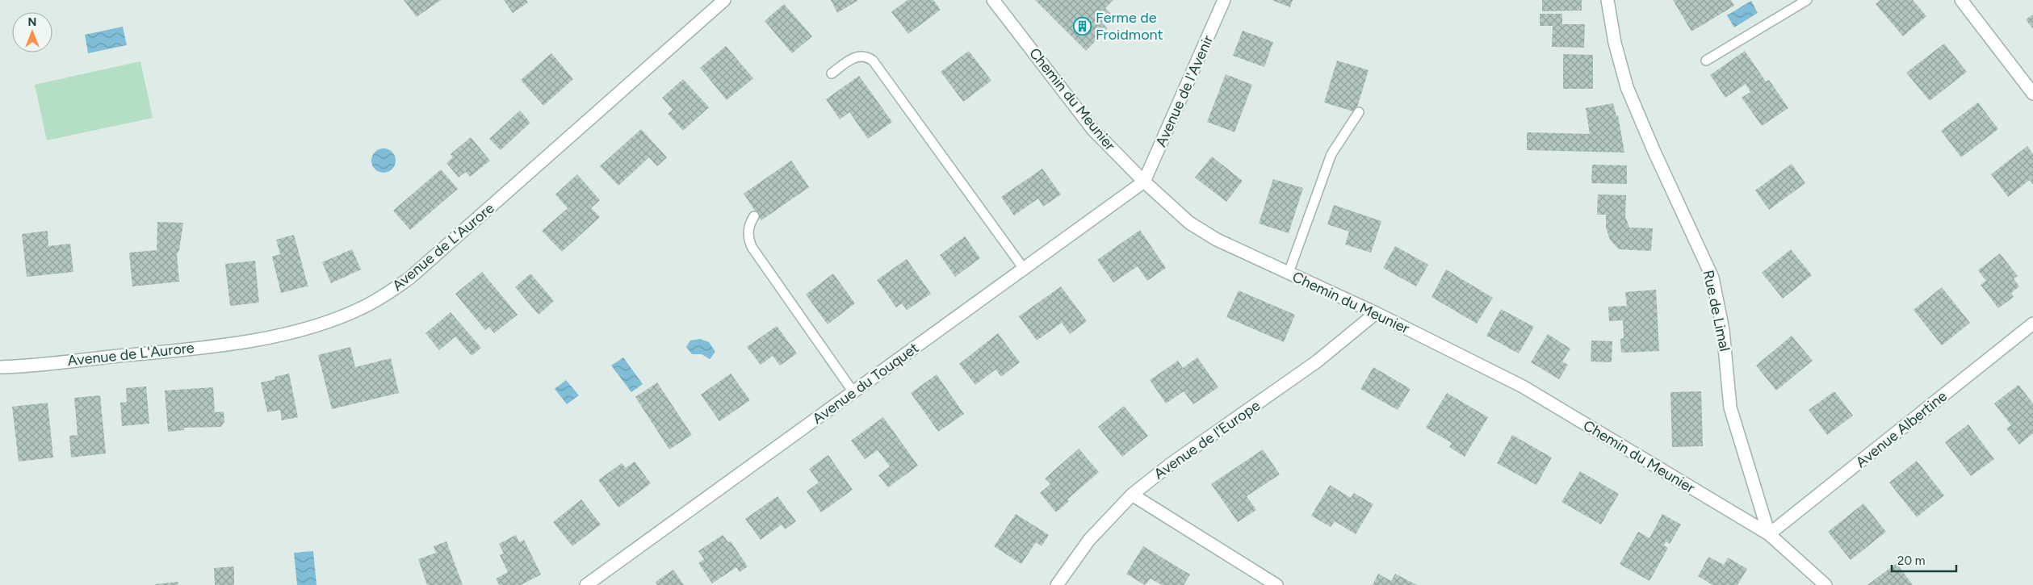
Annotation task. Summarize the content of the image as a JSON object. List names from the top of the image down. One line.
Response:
{"streets":{"street":["Avenue de l'Avenir","Chemin du Meunier","Avenue de L'Aurore","Rue de Limal","Avenue du Touquet","Avenue Albertine","Avenue de l'Europe"]},"crossings":[["Avenue de l'Avenir","Chemin du Meunier"],["Avenue de l'Avenir","Avenue du Touquet"],["Chemin du Meunier","Rue de Limal"],["Chemin du Meunier","Avenue du Touquet"],["Chemin du Meunier","Avenue Albertine"],["Chemin du Meunier","Avenue de l'Europe"],["Rue de Limal","Avenue Albertine"]],"places":{"building":["Ferme de Froidmont"]},"scale_bar":"20 m","north":"top"}
